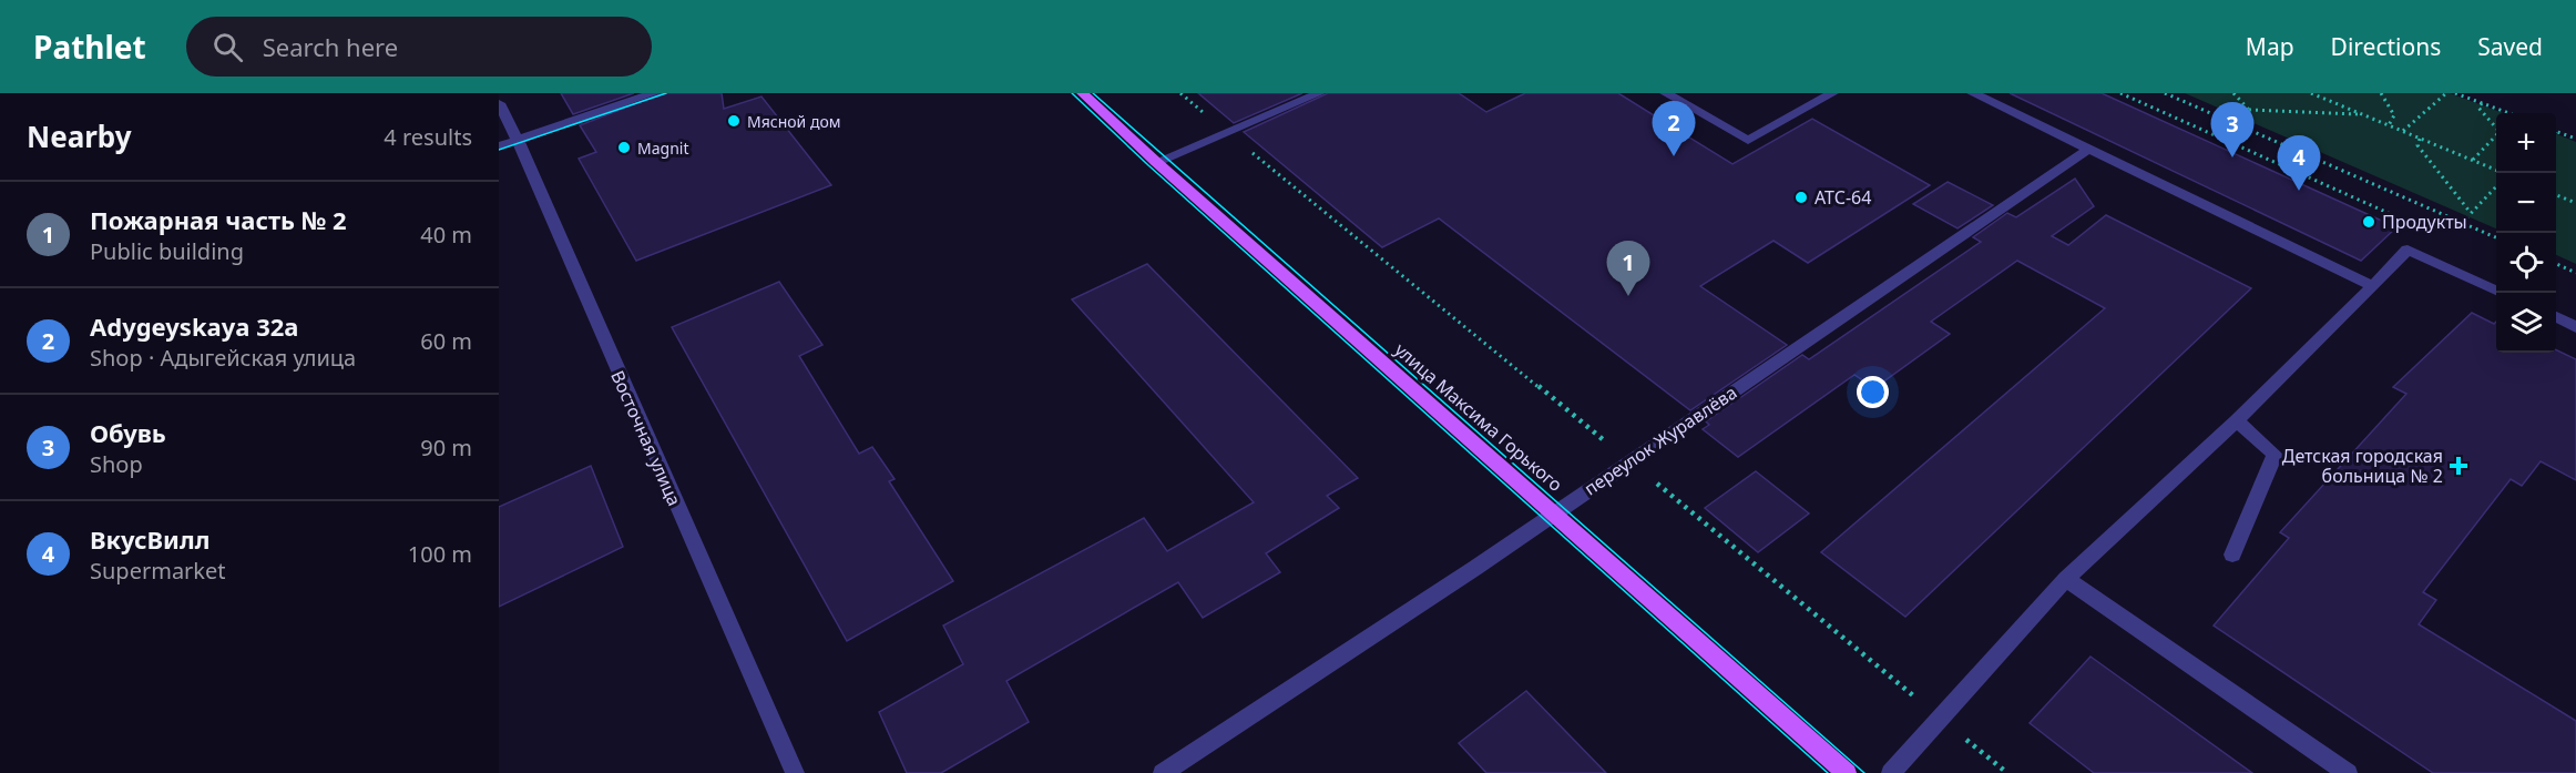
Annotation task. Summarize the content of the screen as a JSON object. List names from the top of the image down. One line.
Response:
{"streets":{"main road":["улица Максима Горького"],"street":["Восточная улица","переулок Журавлёва"]},"crossings":[["улица Максима Горького","переулок Журавлёва"]],"places":{"other":["Мясной дом","Magnit","АТС-64","Продукты"],"health":["Детская городская больница № 2"]},"page":{"header":"Pathlet","search":"Search here","nav":["Map","Directions","Saved"],"heading":["Nearby","4 results"],"pins":["2","3","4","1"],"map_buttons":["+","−"],"list":[{"mark":"1","name":"Пожарная часть № 2","note":"Public building","value":"40 m"},{"mark":"2","name":"Adygeyskaya 32а","note":"Shop · Адыгейская улица","value":"60 m"},{"mark":"3","name":"Обувь","note":"Shop","value":"90 m"},{"mark":"4","name":"ВкусВилл","note":"Supermarket","value":"100 m"}]}}
